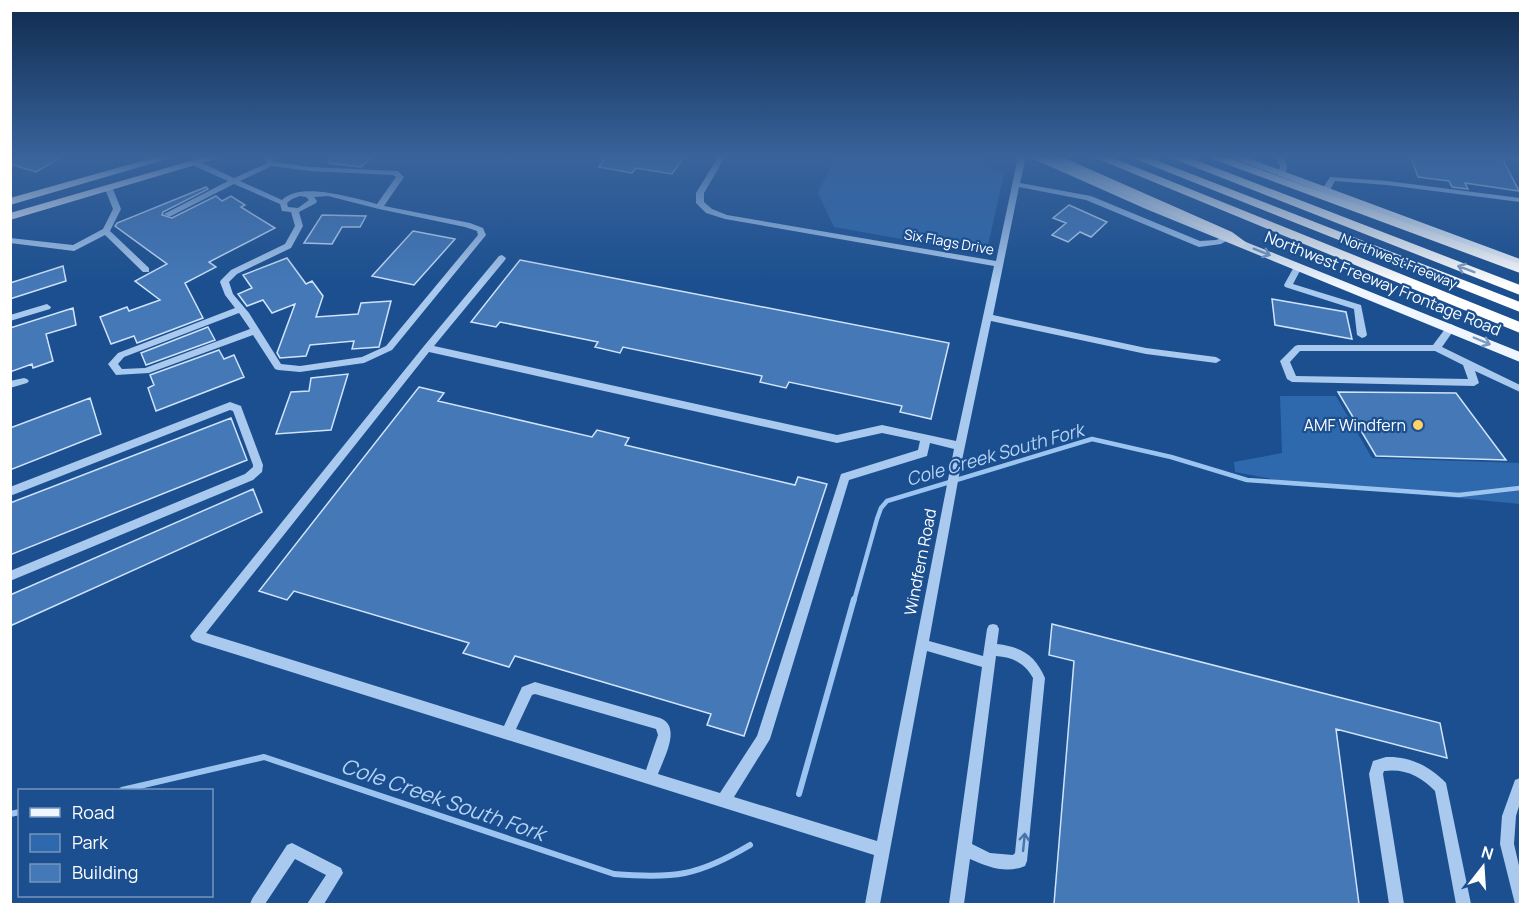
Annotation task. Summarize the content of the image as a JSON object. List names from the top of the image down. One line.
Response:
{"streets":{"highway":["Northwest Freeway"],"main road":["Northwest Freeway Frontage Road"],"street":["Six Flags Drive","Windfern Road"]},"crossings":[["Six Flags Drive","Windfern Road"]],"one_way":["Northwest Freeway Frontage Road"],"water":["Cole Creek South Fork"],"places":["AMF Windfern"],"legend":["Road","Park","Building"],"north":"top"}
